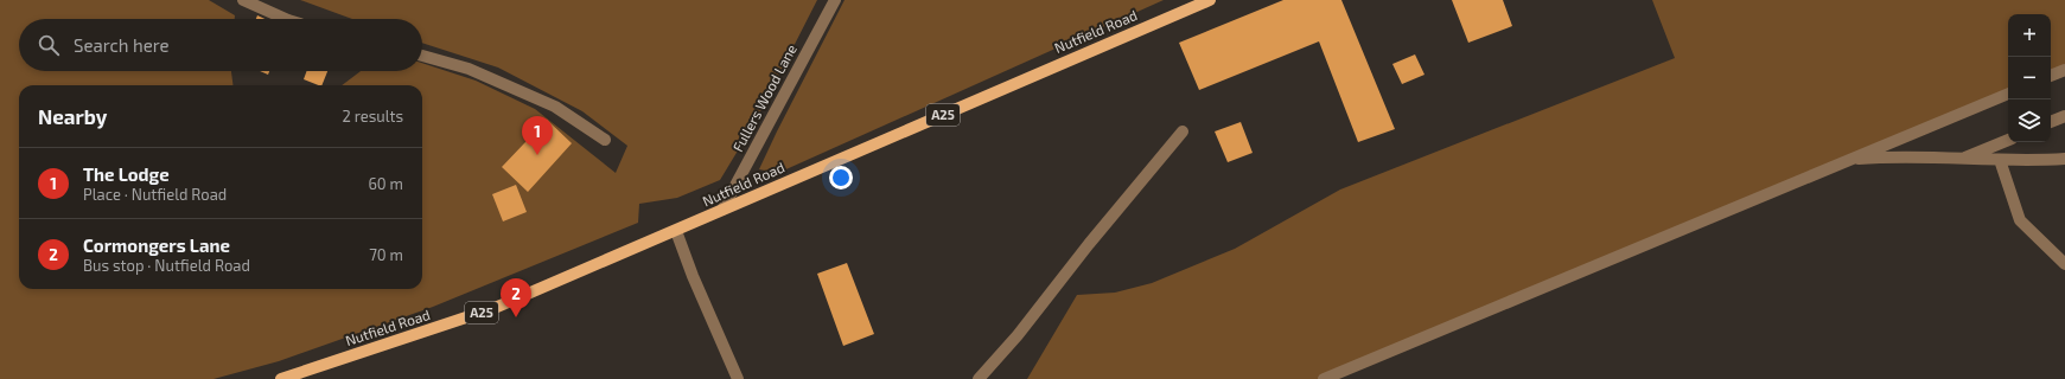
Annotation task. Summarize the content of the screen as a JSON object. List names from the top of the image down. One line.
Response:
{"streets":{"main road":["Nutfield Road","A25"],"street":["Fullers Wood Lane"]},"crossings":[["Nutfield Road","Fullers Wood Lane"]],"page":{"map_buttons":["+","−"],"search":"Search here","heading":["Nearby","2 results"],"pins":["1","2"],"list":[{"mark":"1","name":"The Lodge","note":"Place · Nutfield Road","value":"60 m"},{"mark":"2","name":"Cormongers Lane","note":"Bus stop · Nutfield Road","value":"70 m"}]}}
